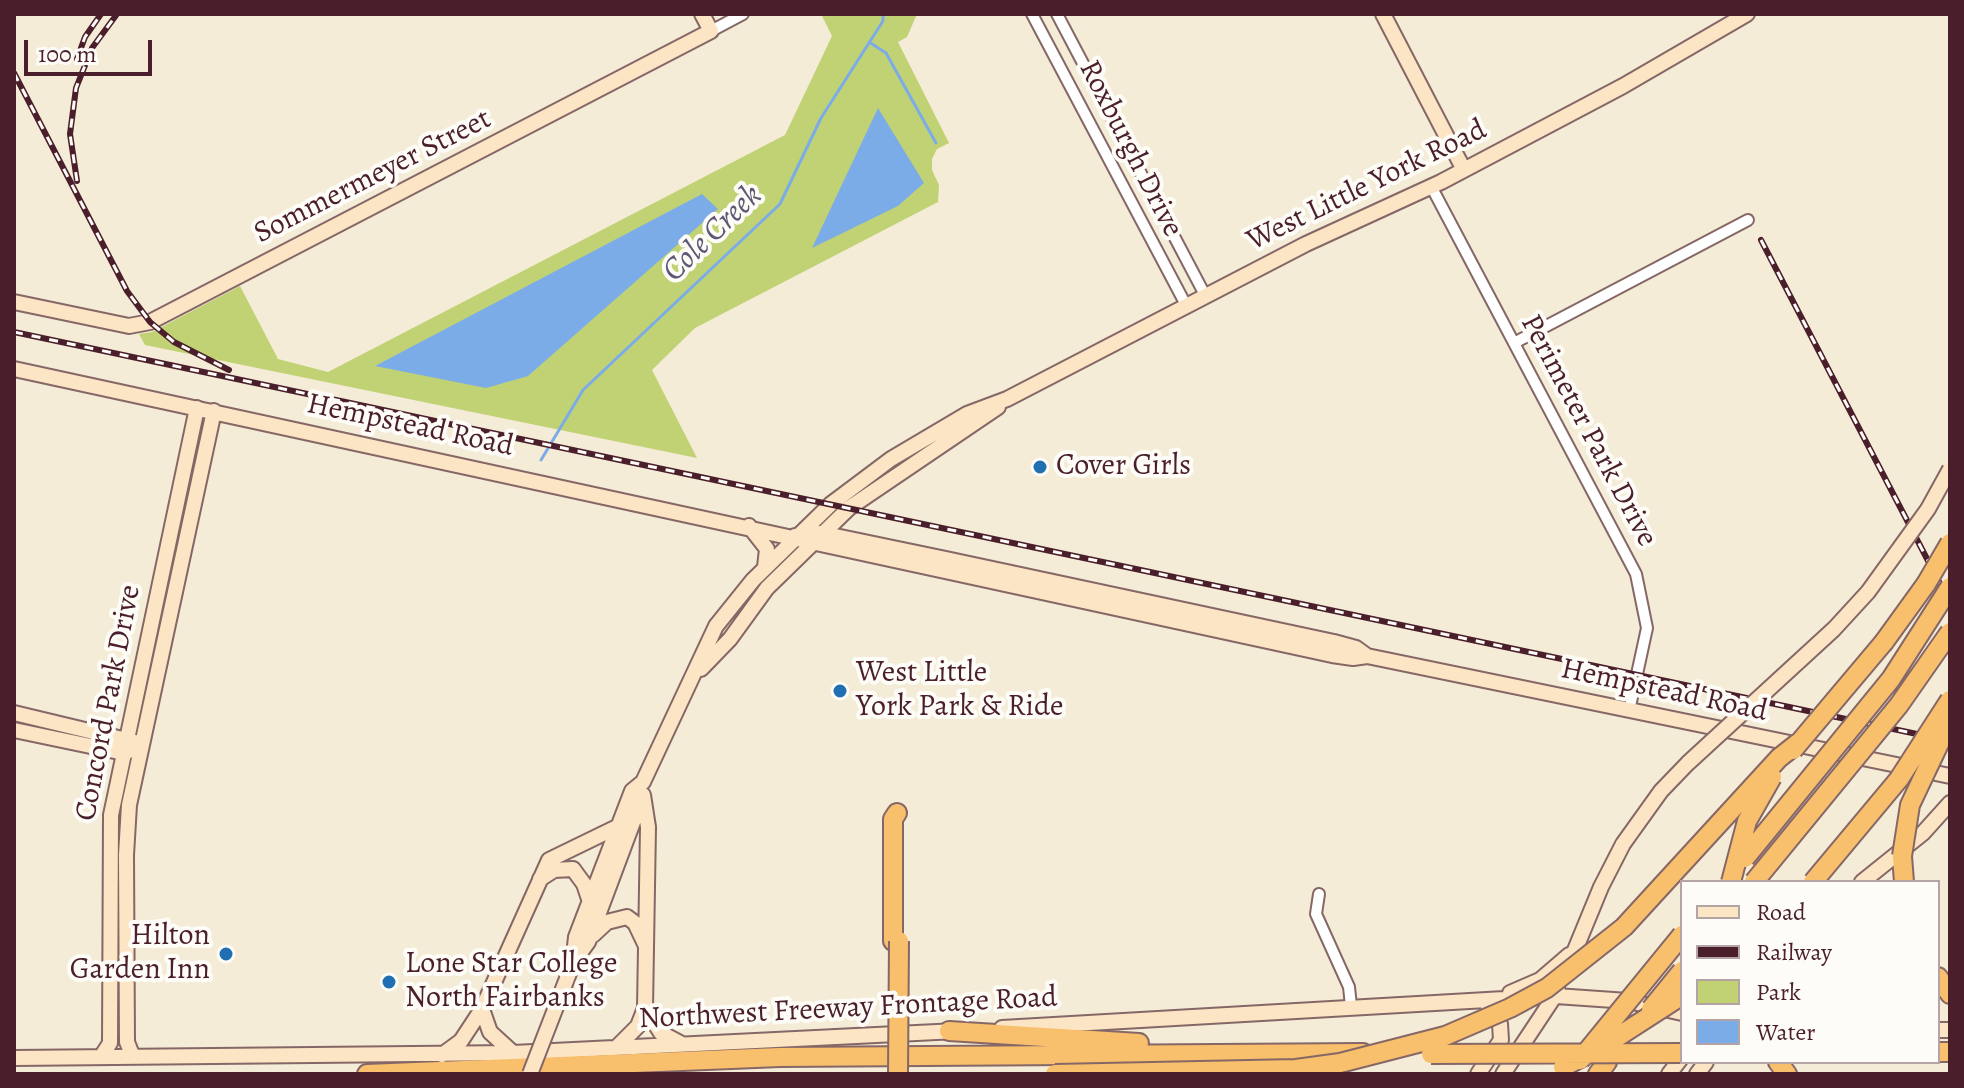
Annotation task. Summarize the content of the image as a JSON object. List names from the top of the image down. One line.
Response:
{"streets":{"main road":["Sommermeyer Street","West Little York Road","Hempstead Road","Concord Park Drive","Northwest Freeway Frontage Road"],"street":["Roxburgh Drive","Perimeter Park Drive"]},"crossings":[["Roxburgh Drive","West Little York Road"],["West Little York Road","Hempstead Road"],["West Little York Road","Perimeter Park Drive"],["Hempstead Road","Perimeter Park Drive"],["Hempstead Road","Concord Park Drive"],["Concord Park Drive","Northwest Freeway Frontage Road"]],"water":["Cole Creek"],"places":["Cover Girls","West Little York Park & Ride","Hilton Garden Inn","Lone Star College North Fairbanks"],"legend":["Road","Railway","Park","Water"],"scale_bar":"100 m"}
